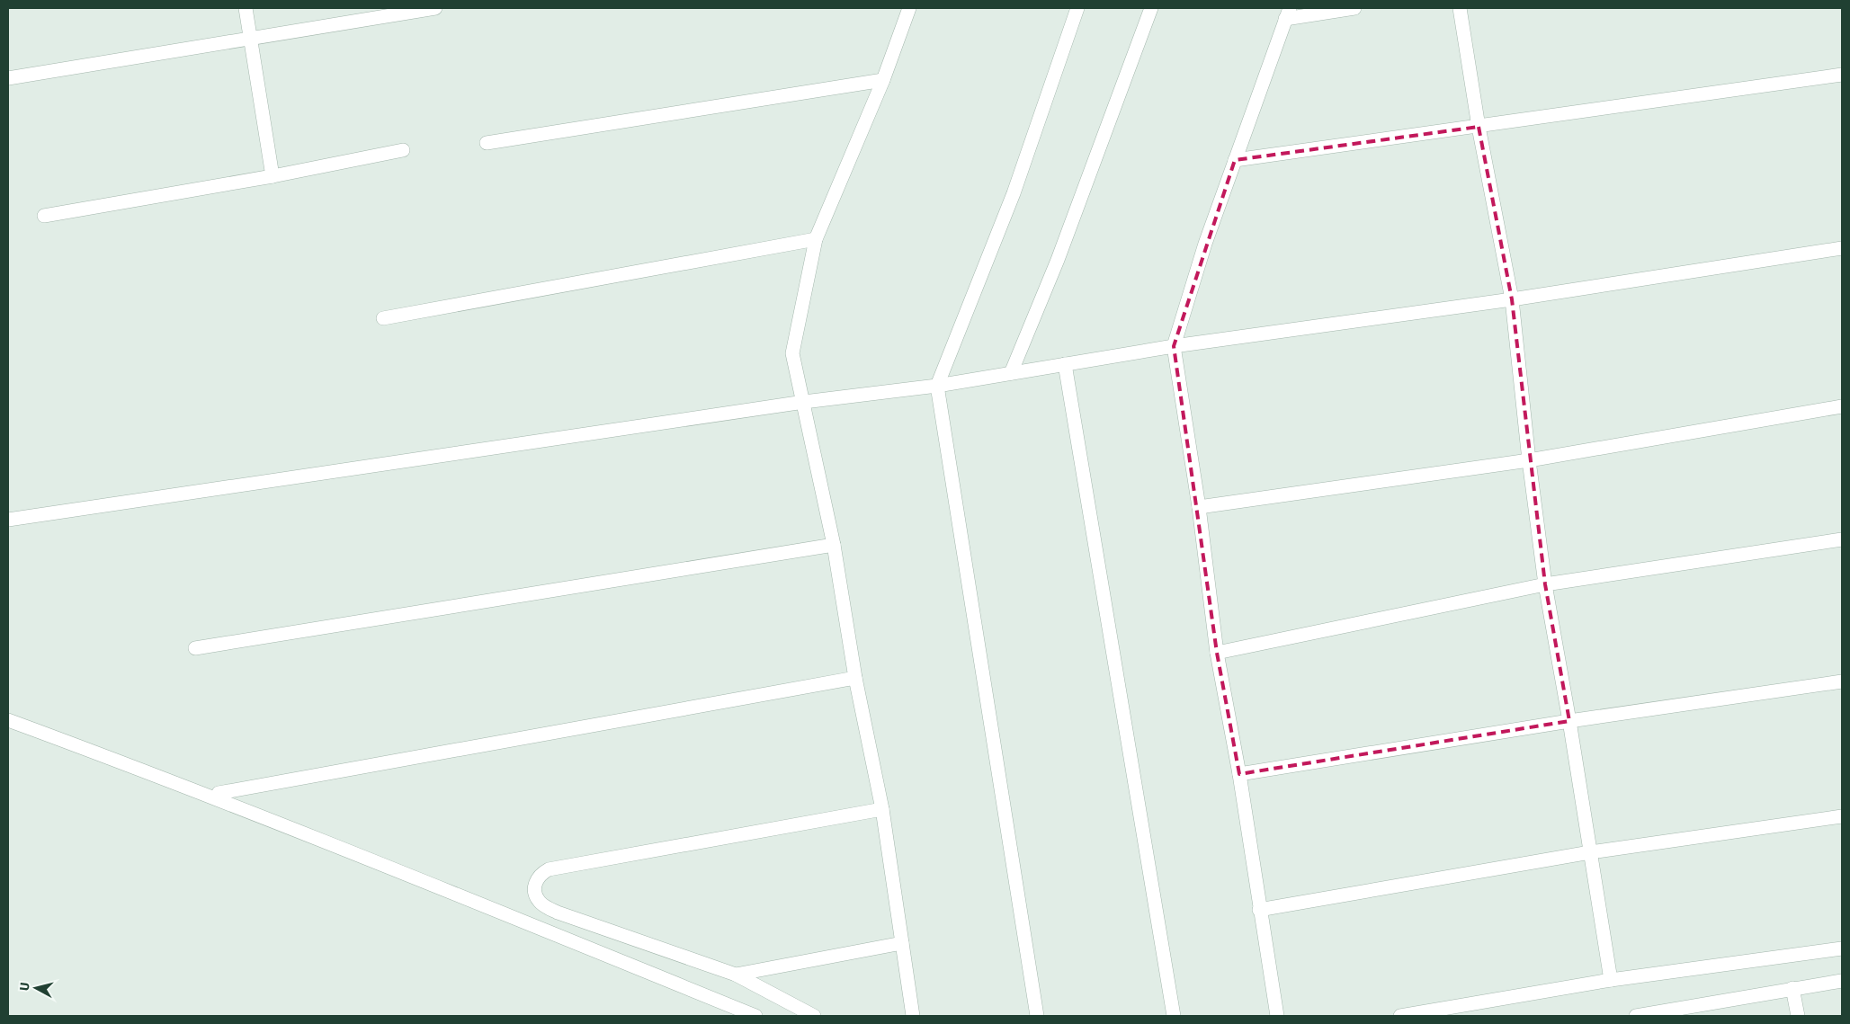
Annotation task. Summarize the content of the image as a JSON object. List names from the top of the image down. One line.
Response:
{"north":"left"}
